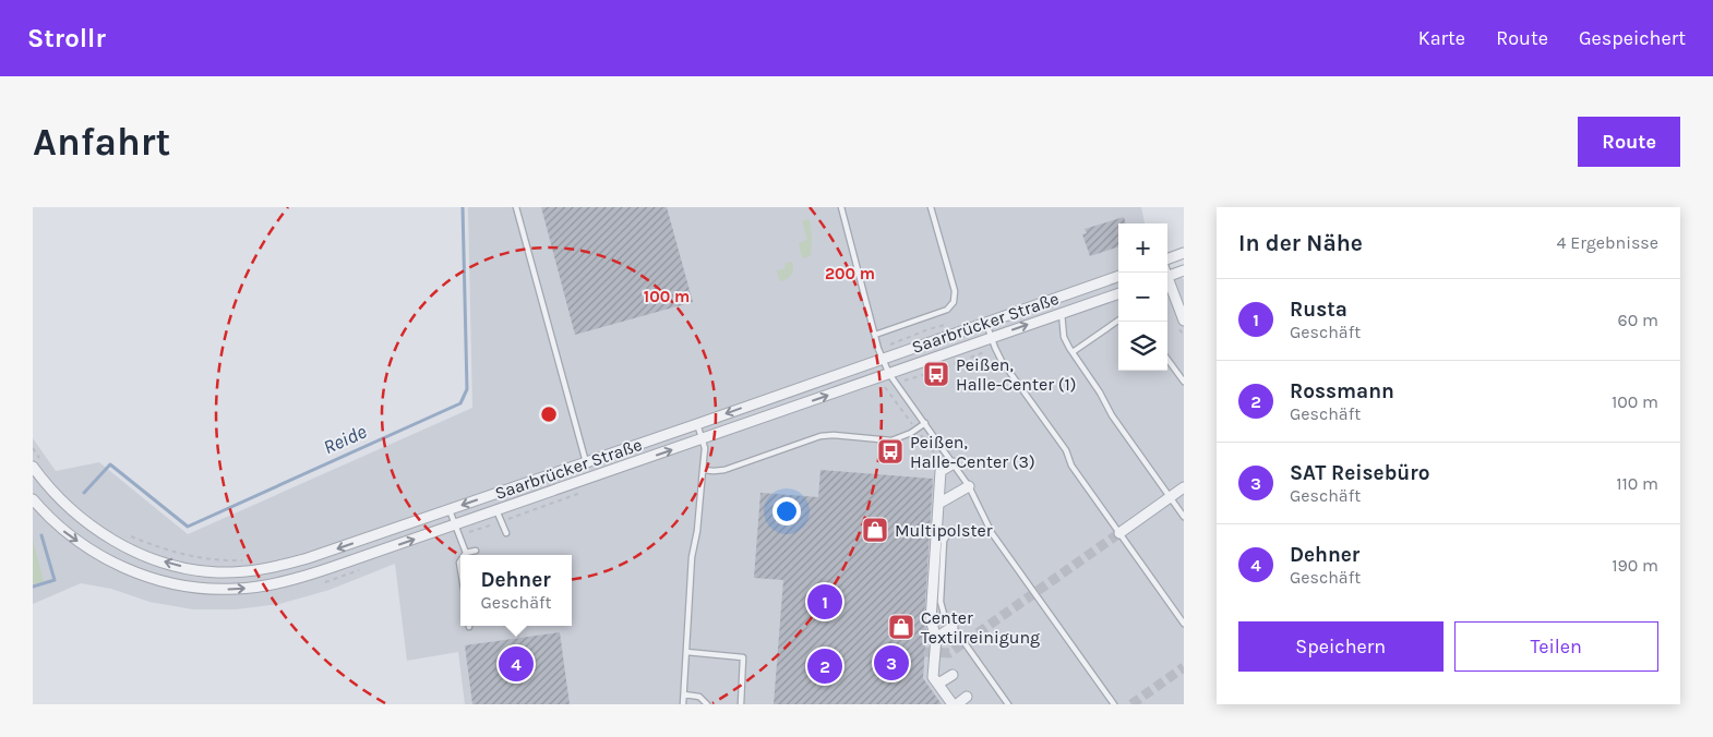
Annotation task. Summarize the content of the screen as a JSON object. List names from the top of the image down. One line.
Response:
{"streets":{"street":["Saarbrücker Straße"]},"water":["Reide"],"places":{"bus stop":["Peißen, Halle-Center (1)","Peißen, Halle-Center (3)"],"shop":["Multipolster","Center Textilreinigung"]},"page":{"header":"Strollr","nav":["Karte","Route","Gespeichert"],"buttons":["Route",["Speichern","Teilen"]],"title":"Anfahrt","heading":["In der Nähe","4 Ergebnisse"],"map_buttons":["+","−"],"list":[{"mark":"1","name":"Rusta","note":"Geschäft","value":"60 m"},{"mark":"2","name":"Rossmann","note":"Geschäft","value":"100 m"},{"mark":"3","name":"SAT Reisebüro","note":"Geschäft","value":"110 m"},{"mark":"4","name":"Dehner","note":"Geschäft","value":"190 m"}],"popup":["Dehner","Geschäft"],"pins":["1","3","4","2"]},"rings":["200 m","100 m"]}
